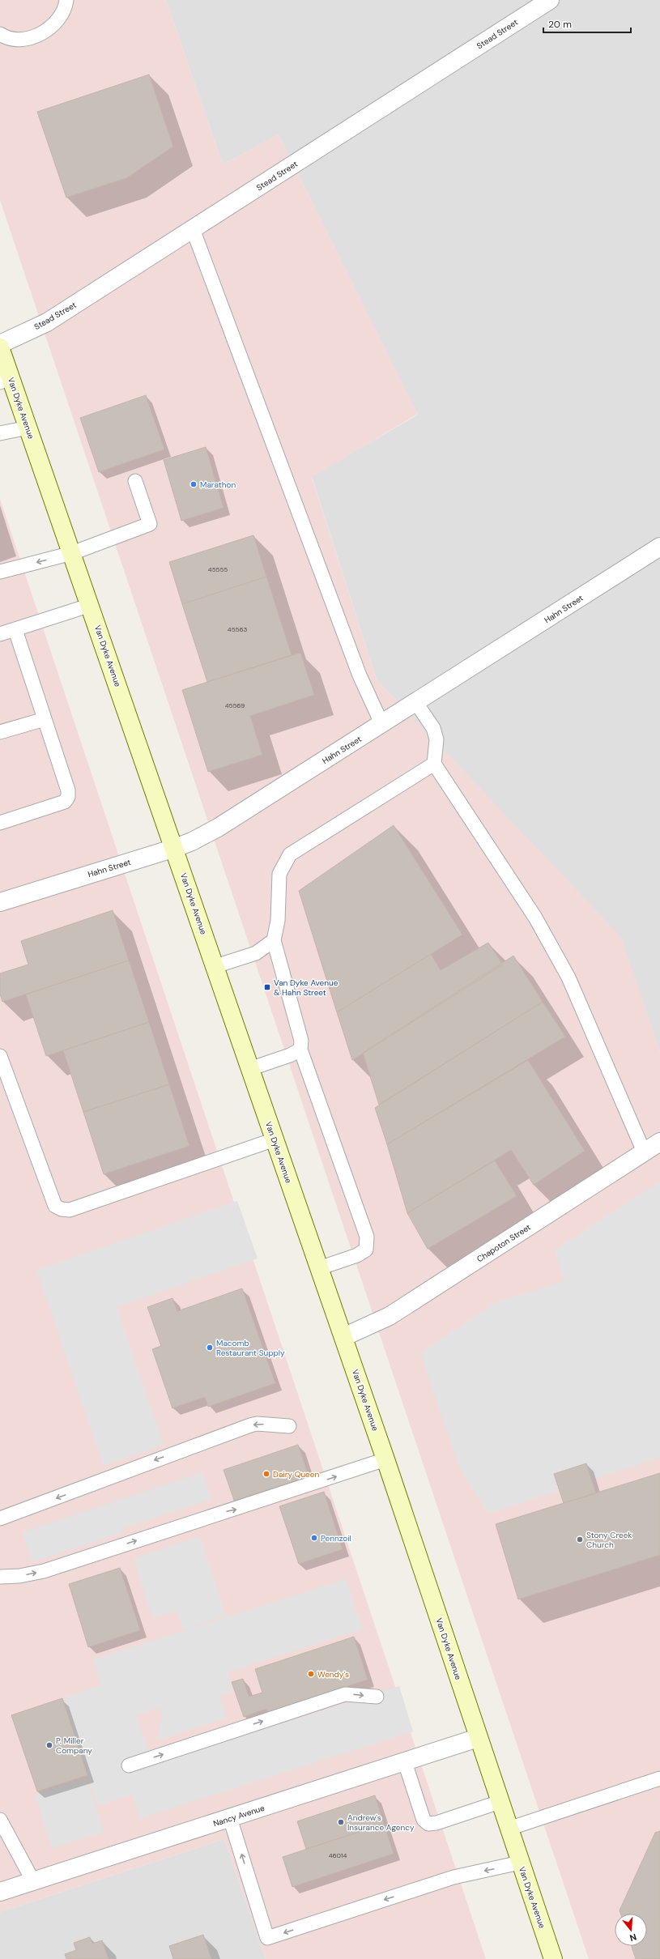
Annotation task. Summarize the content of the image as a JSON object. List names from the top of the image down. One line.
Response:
{"streets":{"main road":["Van Dyke Avenue"],"street":["Stead Street","Hahn Street","Chapoton Street","Nancy Avenue"]},"crossings":[["Van Dyke Avenue","Hahn Street"],["Van Dyke Avenue","Chapoton Street"],["Van Dyke Avenue","Nancy Avenue"]],"places":{"other":["Marathon","Macomb Restaurant Supply","Dairy Queen","Pennzoil","Stony Creek Church","Wendy's","P. Miller Company","Andrew's Insurance Agency"],"transit":["Van Dyke Avenue & Hahn Street"]},"house_numbers":["45555","45563","45569","46014"],"scale_bar":"20 m","north":"bottom"}
